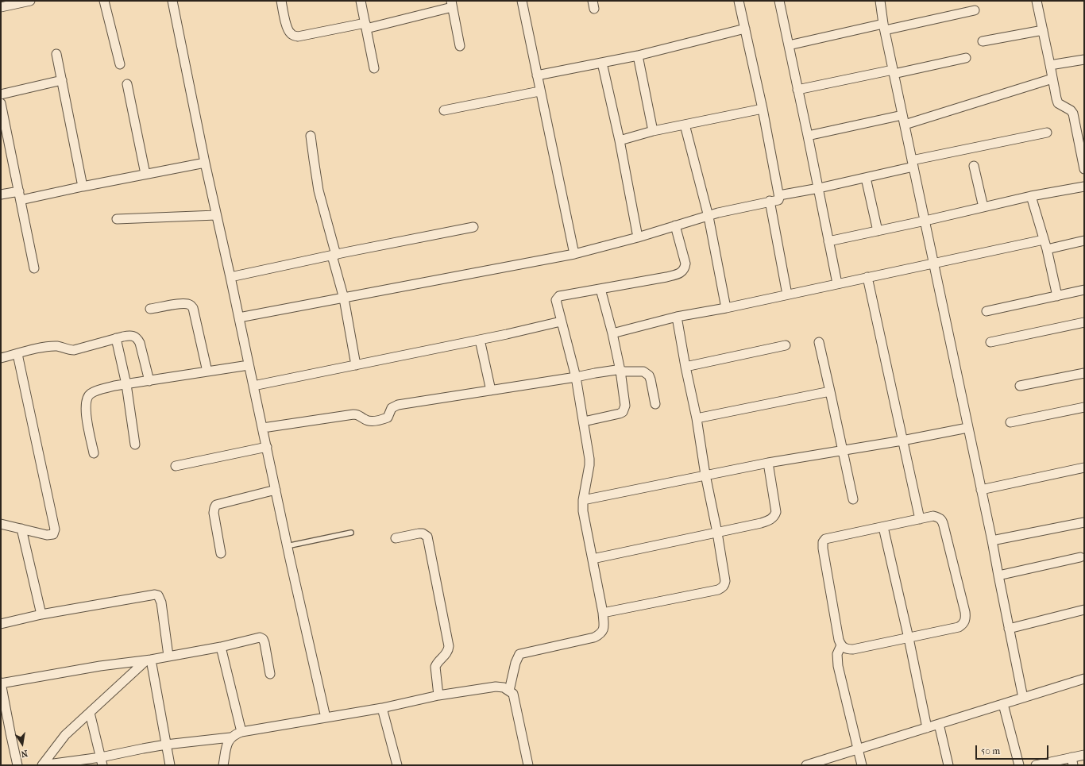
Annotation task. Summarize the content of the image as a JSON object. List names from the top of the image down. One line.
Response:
{"scale_bar":"50 m","north":"bottom"}
